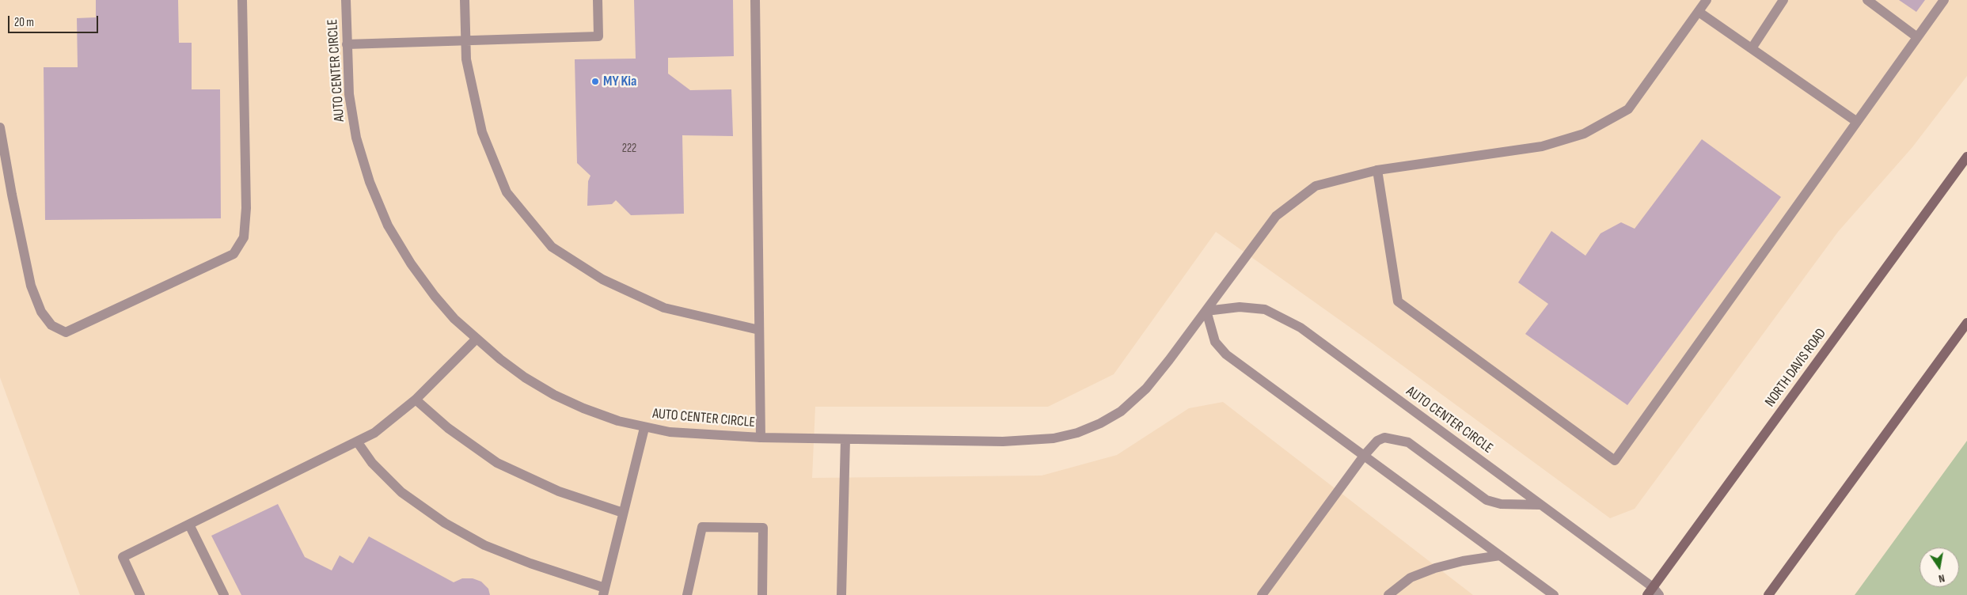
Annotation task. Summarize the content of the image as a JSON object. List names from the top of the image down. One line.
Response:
{"streets":{"main road":["NORTH DAVIS ROAD"],"street":["AUTO CENTER CIRCLE"]},"crossings":[["AUTO CENTER CIRCLE","NORTH DAVIS ROAD"]],"places":["MY Kia"],"house_numbers":["222"],"scale_bar":"20 m","north":"bottom"}
